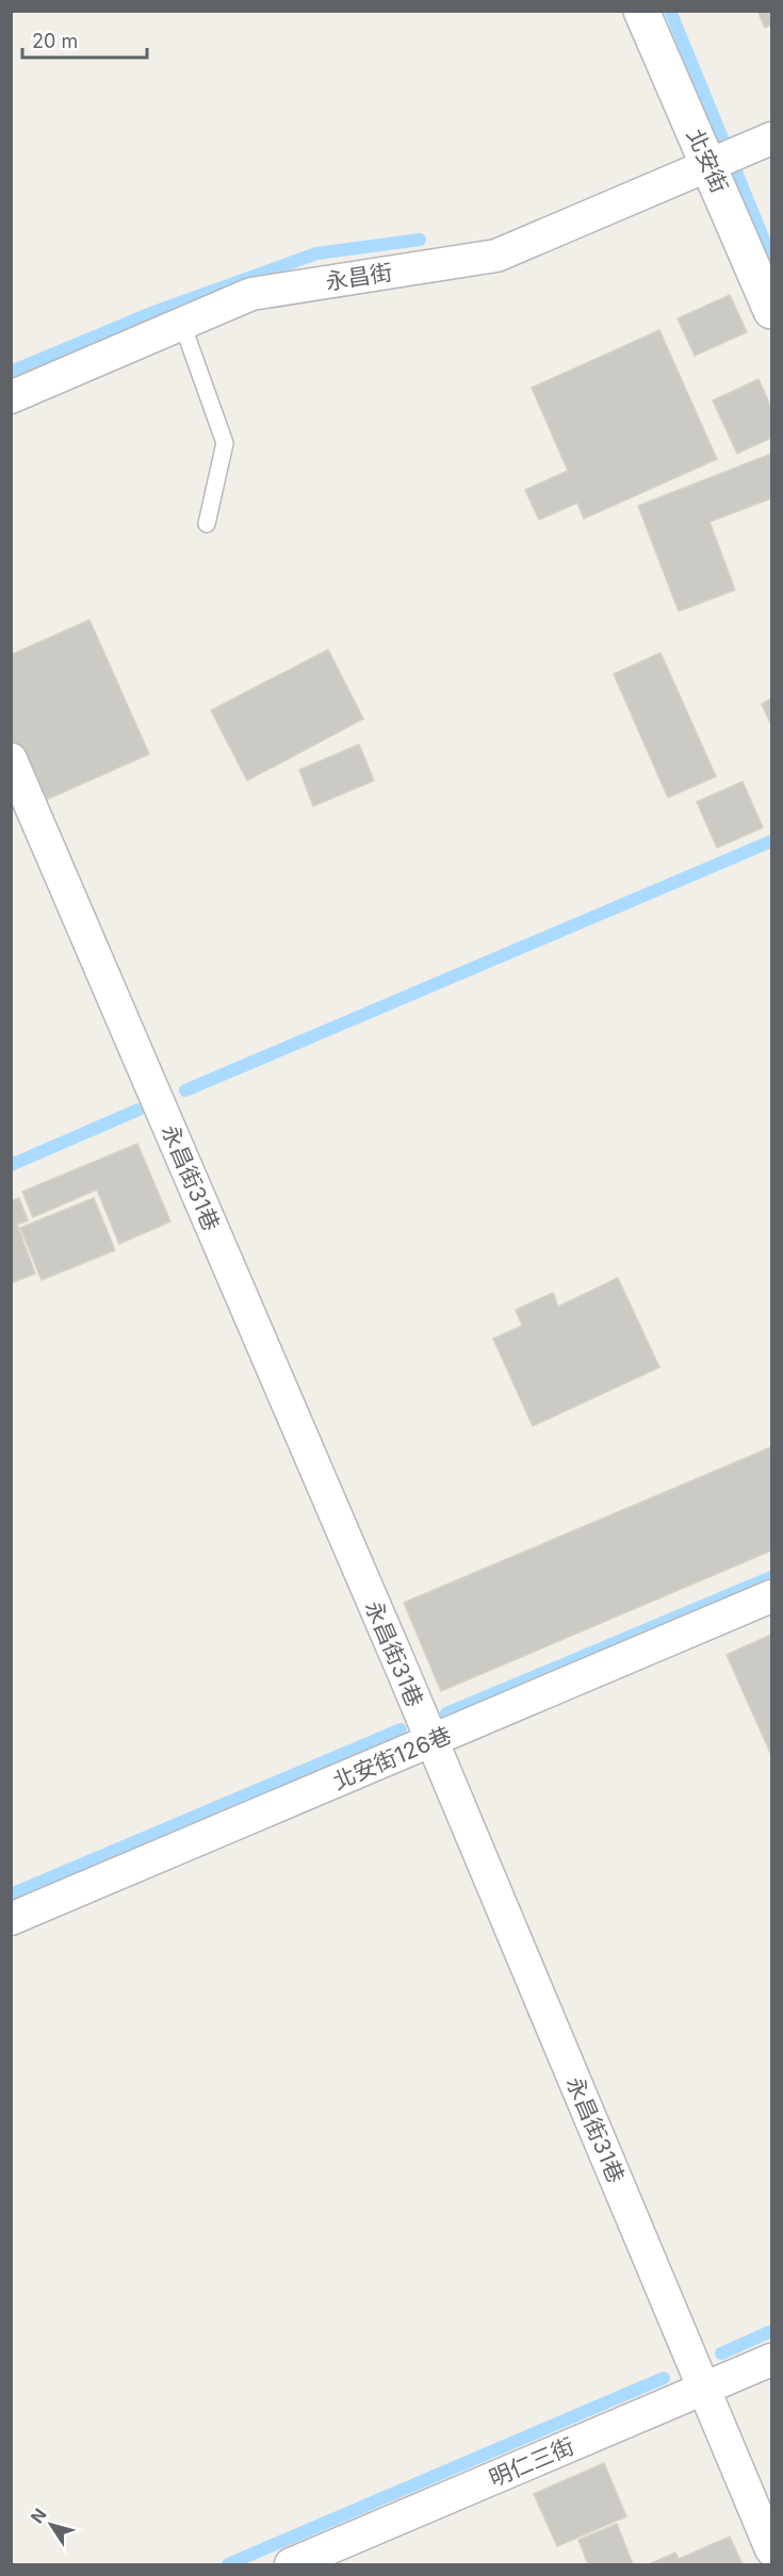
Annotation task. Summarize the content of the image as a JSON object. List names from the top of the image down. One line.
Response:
{"streets":{"street":["北安街","永昌街","永昌街31巷","北安街126巷","明仁三街"]},"crossings":[["北安街","永昌街"],["永昌街31巷","北安街126巷"],["永昌街31巷","明仁三街"]],"scale_bar":"20 m","north":"top left"}
